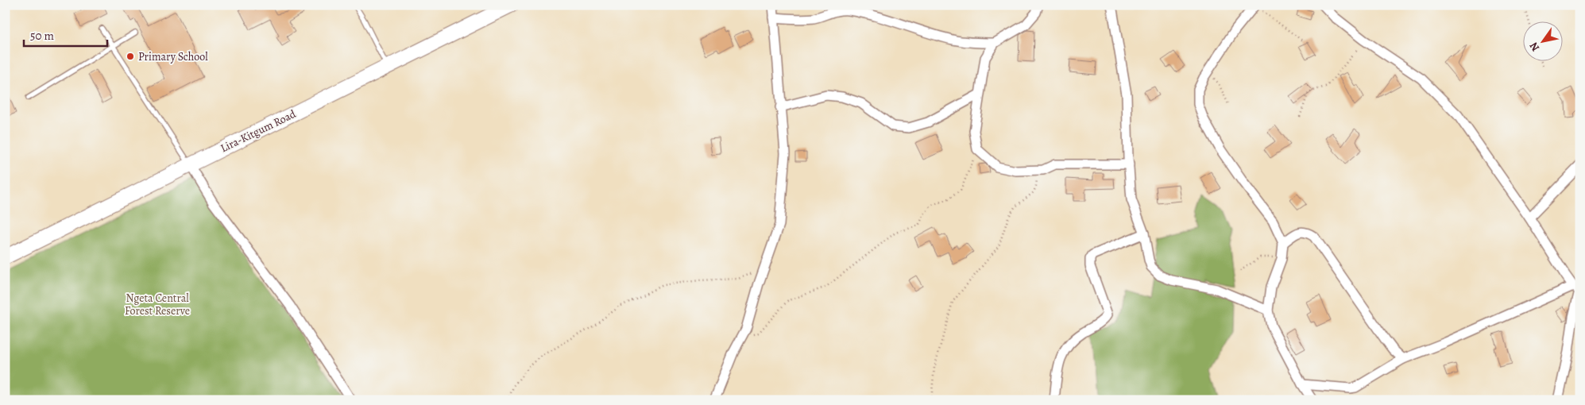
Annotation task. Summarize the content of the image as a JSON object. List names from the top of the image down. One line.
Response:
{"streets":{"main road":["Lira-Kitgum Road"]},"parks":["Ngeta Central Forest Reserve"],"places":["Primary School"],"scale_bar":"50 m","north":"bottom left"}
